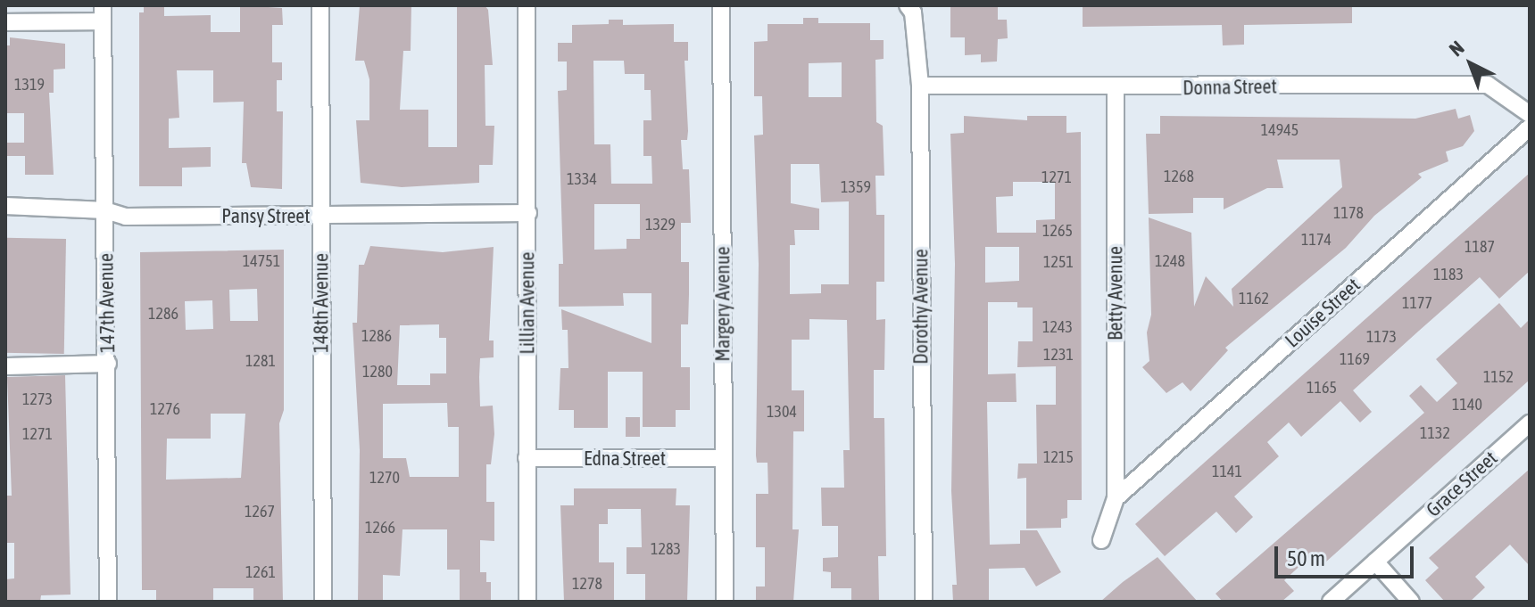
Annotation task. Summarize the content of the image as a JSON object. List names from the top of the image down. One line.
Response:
{"streets":{"street":["Donna Street","Pansy Street","Betty Avenue","147th Avenue","148th Avenue","Lillian Avenue","Margery Avenue","Dorothy Avenue","Louise Street","Edna Street","Grace Street"]},"crossings":[["Donna Street","Betty Avenue"],["Donna Street","Dorothy Avenue"],["Pansy Street","147th Avenue"],["Pansy Street","148th Avenue"],["Pansy Street","Lillian Avenue"],["Betty Avenue","Louise Street"],["Lillian Avenue","Edna Street"],["Margery Avenue","Edna Street"]],"house_numbers":["1319","14945","1268","1271","1334","1359","1178","1329","1265","1174","1187","14751","1248","1251","1183","1162","1177","1286","1243","1286","1173","1231","1169","1281","1280","1152","1165","1273","1140","1276","1304","1132","1271","1215","1141","1270","1267","1266","1283","1261","1278"],"scale_bar":"50 m","north":"top left"}
